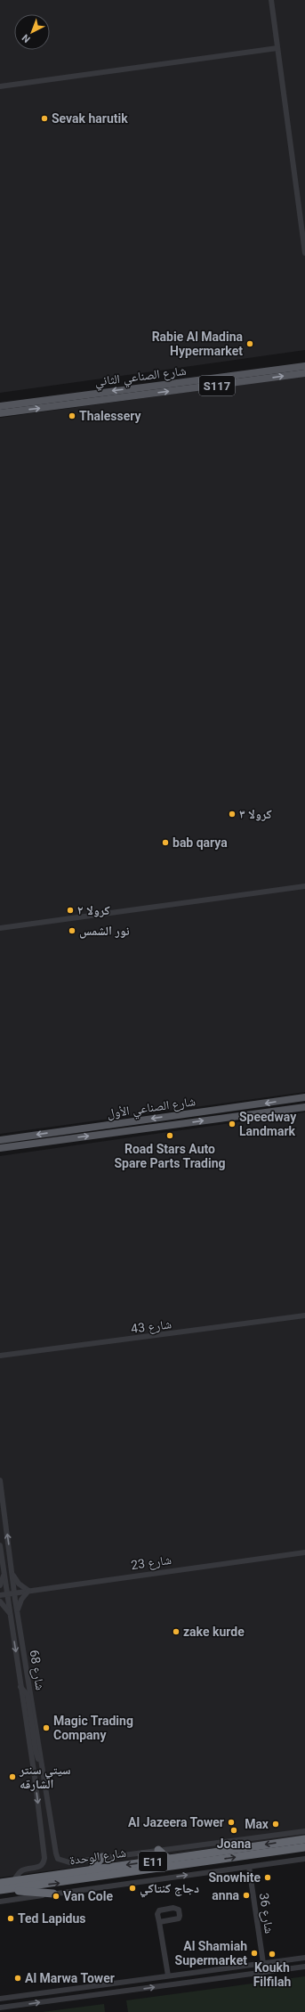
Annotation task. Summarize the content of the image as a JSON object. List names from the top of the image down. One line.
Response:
{"streets":{"highway":["شارع الوحدة","E11"],"main road":["شارع الصناعي الثاني","S117","شارع الصناعي الأول"],"street":["شارع 43","شارع 23","شارع 68","شارع 36"]},"crossings":[["شارع 23","شارع 68"],["شارع 68","شارع الوحدة"]],"places":["Sevak harutik","Rabie Al Madina Hypermarket","Thalessery","كرولا ٣","bab qarya","كرولا ٢","نور الشمس","Speedway Landmark","Road Stars Auto Spare Parts Trading","zake kurde","Magic Trading Company","سيتي سنتر الشارقه","Al Jazeera Tower","Max","Joana","Snowhite","دجاج كنتاكي","anna","Van Cole","Ted Lapidus","Al Shamiah Supermarket","Koukh Filfilah","Al Marwa Tower"],"north":"bottom left"}
